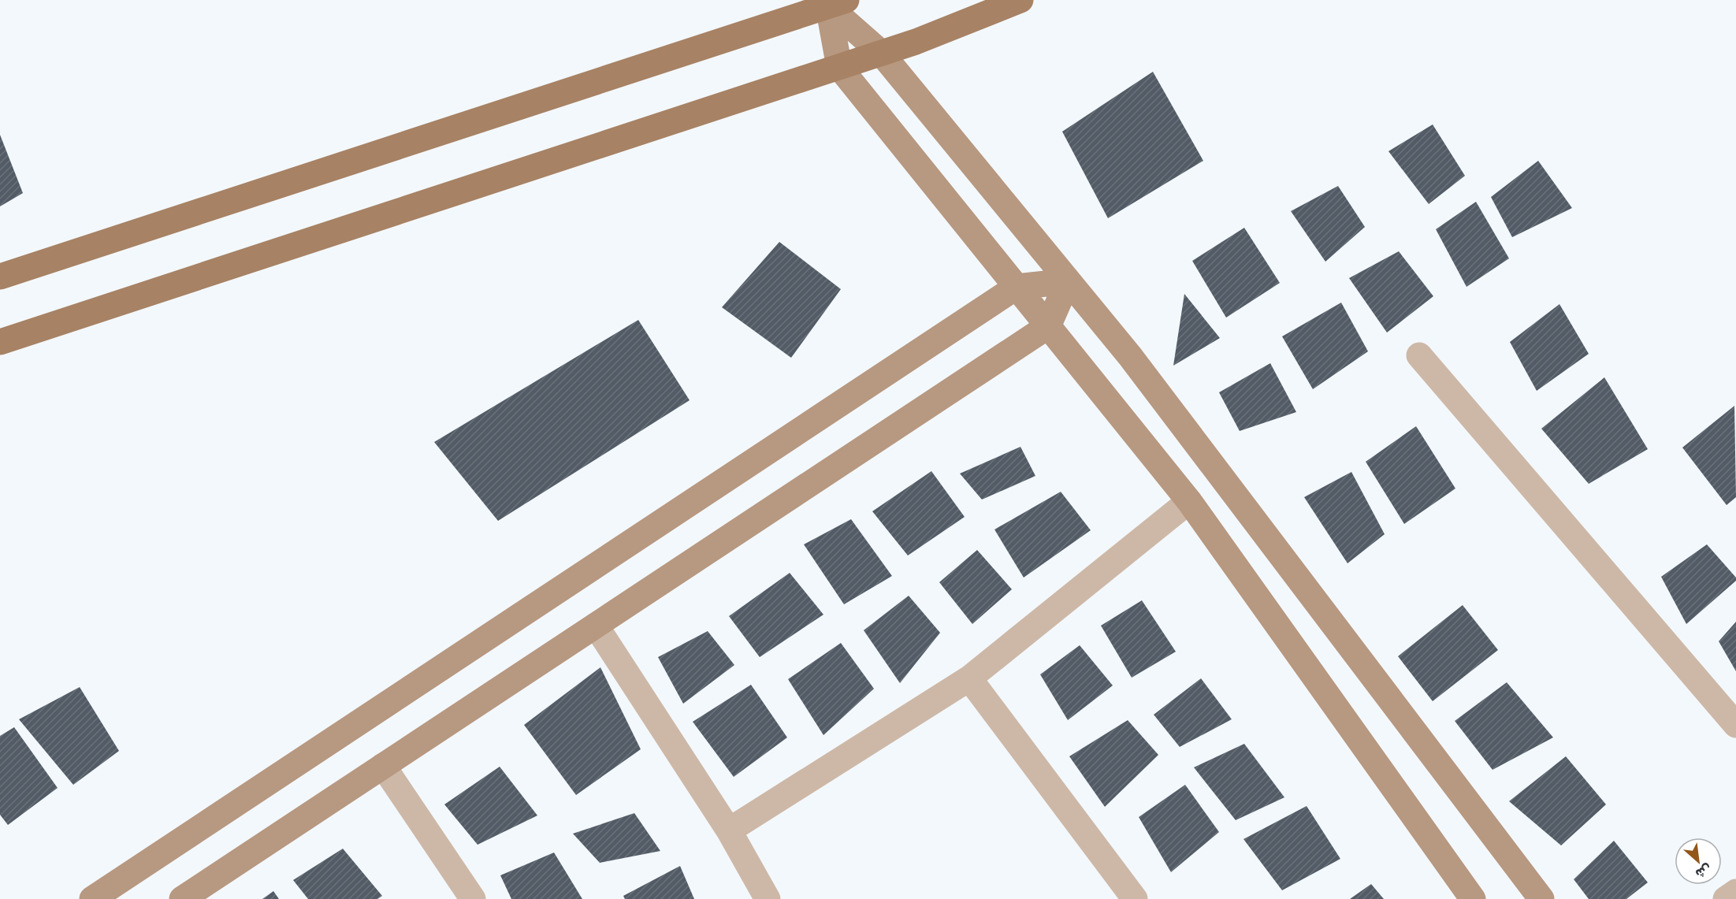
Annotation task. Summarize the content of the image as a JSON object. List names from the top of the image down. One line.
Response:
{"north":"bottom right"}
